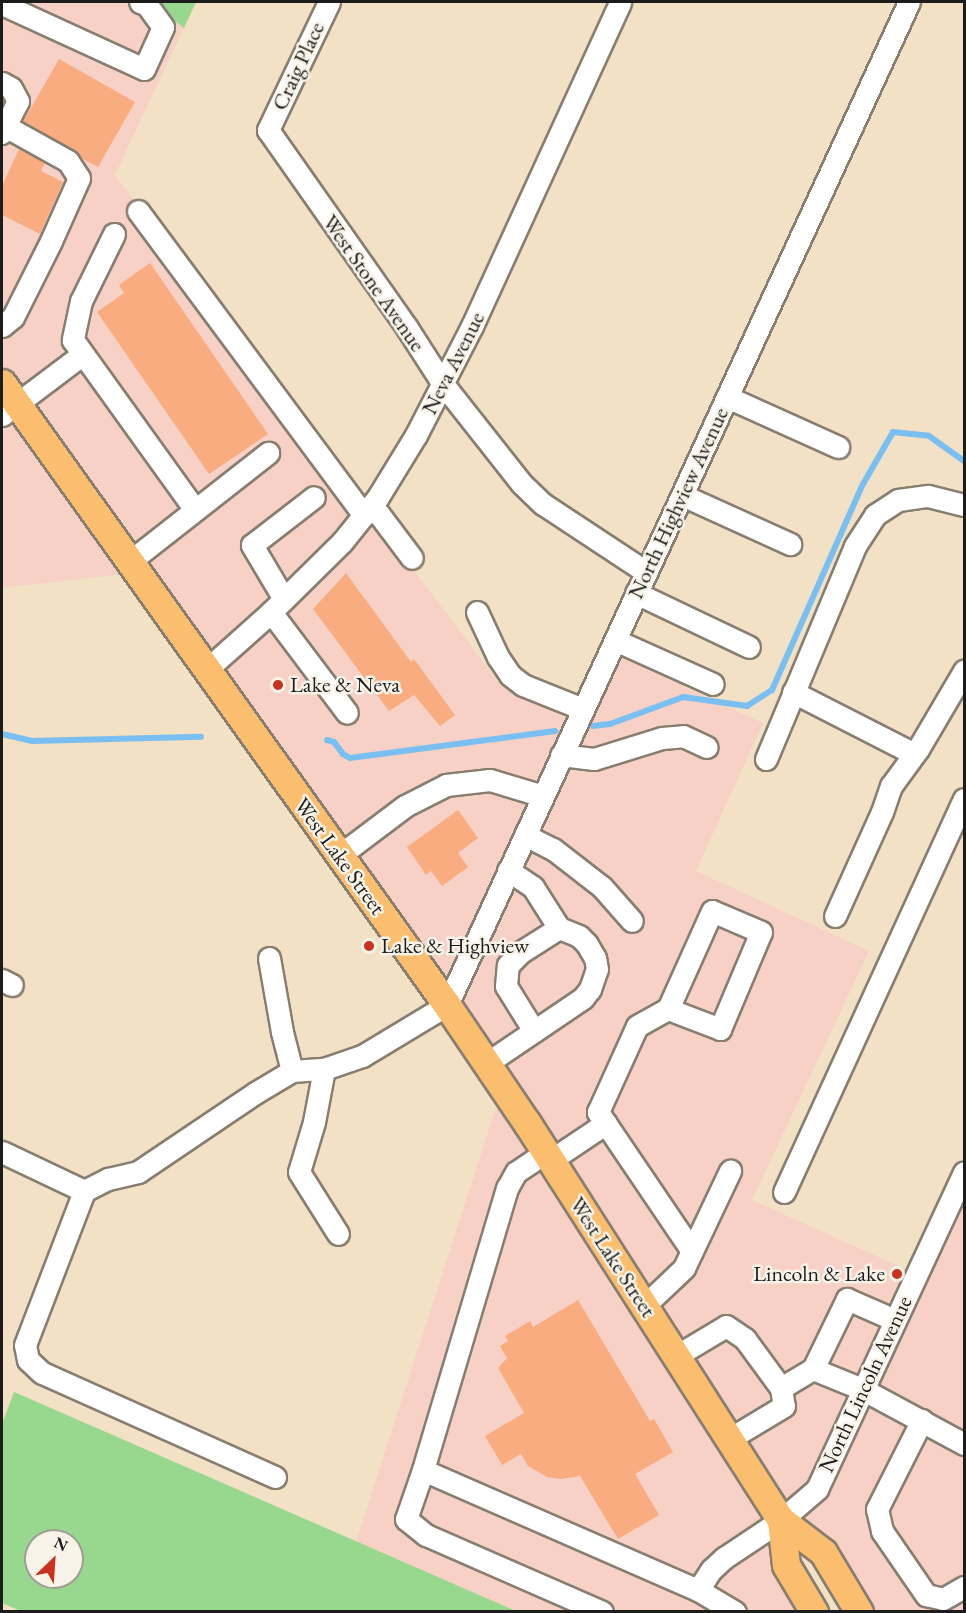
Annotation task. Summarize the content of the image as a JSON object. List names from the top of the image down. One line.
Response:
{"streets":{"main road":["West Lake Street"],"street":["Craig Place","West Stone Avenue","Neva Avenue","North Highview Avenue","North Lincoln Avenue"]},"crossings":[["Craig Place","West Stone Avenue"],["West Stone Avenue","Neva Avenue"],["West Stone Avenue","North Highview Avenue"],["Neva Avenue","West Lake Street"],["North Highview Avenue","West Lake Street"],["West Lake Street","North Lincoln Avenue"]],"places":["Lake & Neva","Lake & Highview","Lincoln & Lake"],"north":"top right"}
